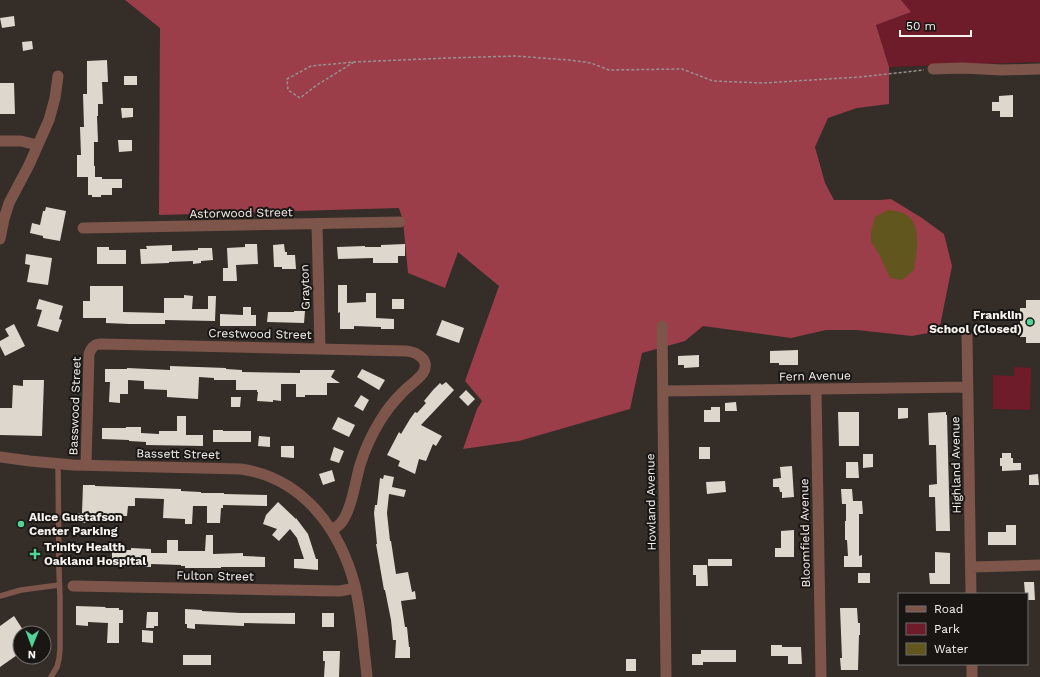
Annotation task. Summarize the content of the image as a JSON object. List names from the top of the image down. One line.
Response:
{"streets":{"street":["Astorwood Street","Grayton","Crestwood Street","Fern Avenue","Basswood Street","Bassett Street","Highland Avenue","Howland Avenue","Bloomfield Avenue","Fulton Street"]},"crossings":[["Astorwood Street","Grayton"],["Grayton","Crestwood Street"],["Crestwood Street","Basswood Street"],["Crestwood Street","Bassett Street"],["Fern Avenue","Highland Avenue"],["Fern Avenue","Howland Avenue"],["Fern Avenue","Bloomfield Avenue"],["Basswood Street","Bassett Street"],["Bassett Street","Fulton Street"]],"places":{"other":["Franklin School (Closed)","Alice Gustafson Center Parking"],"health":["Trinity Health Oakland Hospital"]},"legend":["Road","Park","Water"],"scale_bar":"50 m","north":"bottom"}
